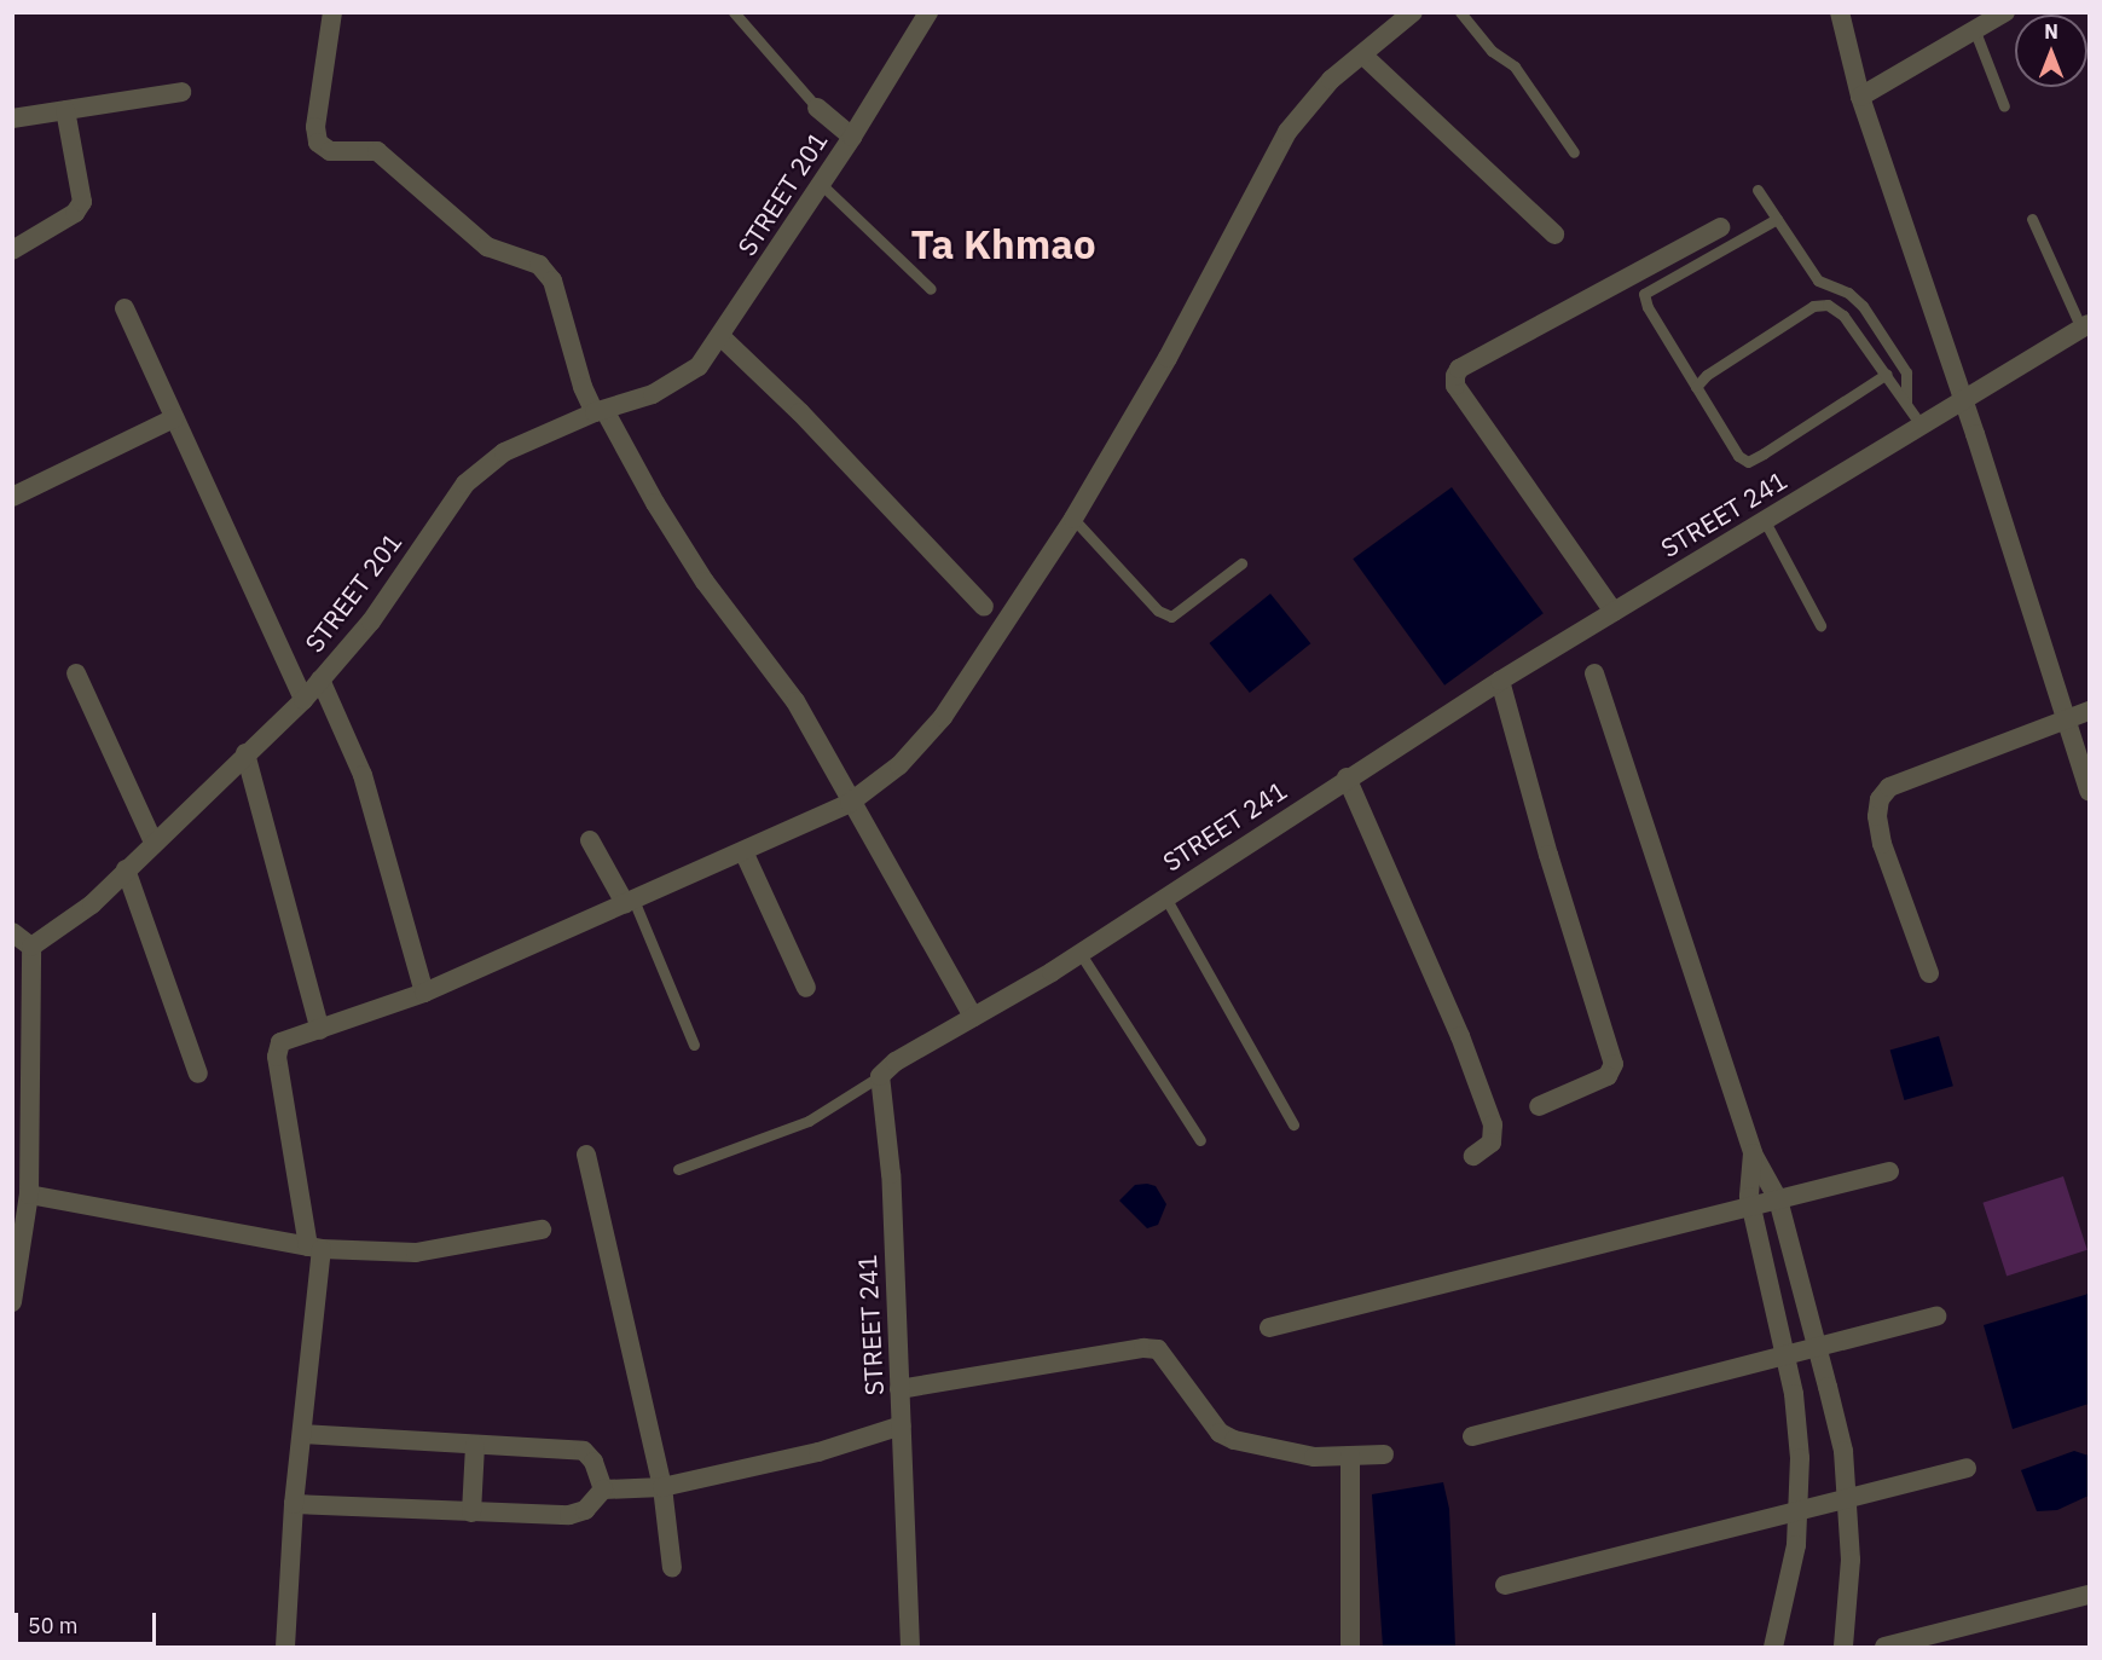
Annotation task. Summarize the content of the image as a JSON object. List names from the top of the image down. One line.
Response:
{"streets":{"street":["STREET 201","STREET 241"]},"districts":["Ta Khmao"],"scale_bar":"50 m","north":"top"}
